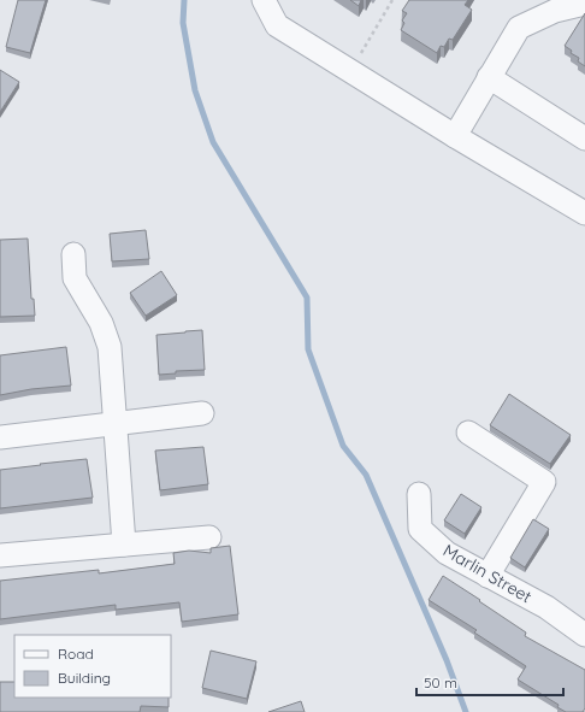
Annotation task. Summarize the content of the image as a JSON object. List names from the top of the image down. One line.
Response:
{"streets":{"street":["Marlin Street"]},"legend":["Road","Building"],"scale_bar":"50 m"}
